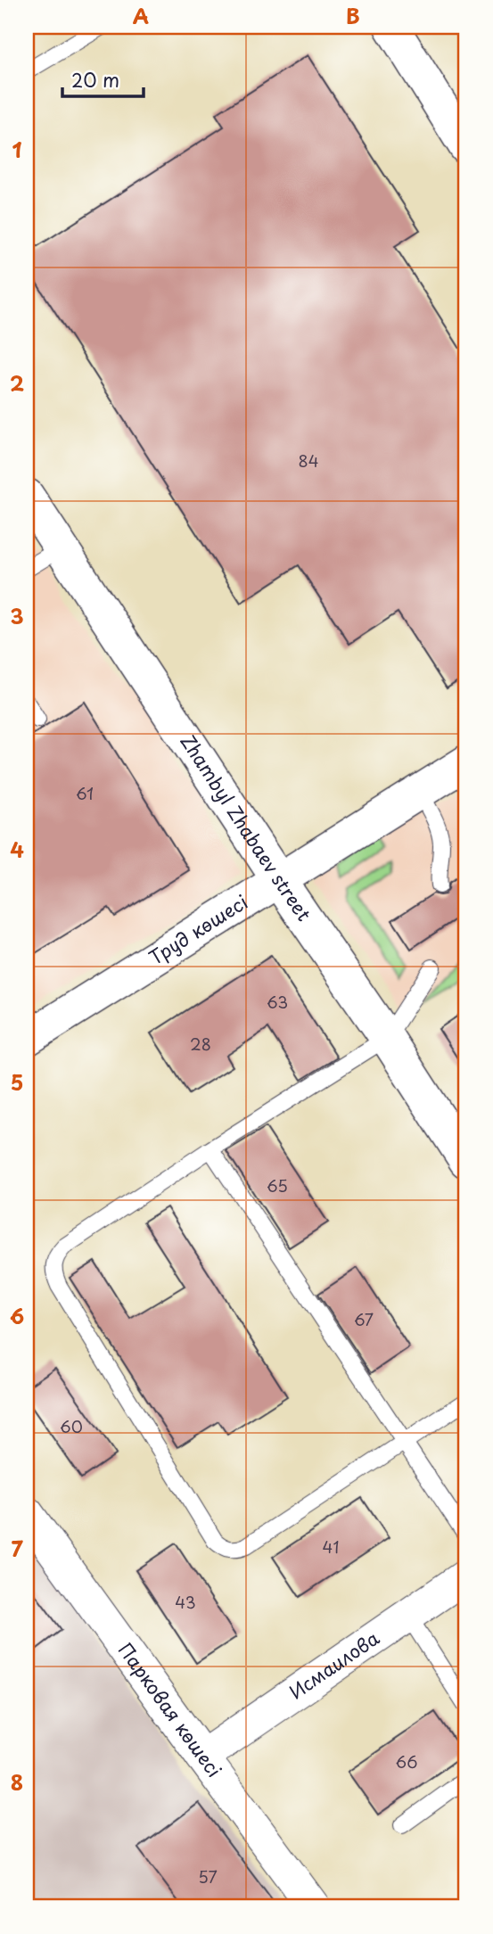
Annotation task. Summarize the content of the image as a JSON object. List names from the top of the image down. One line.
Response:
{"streets":{"main road":["Zhambyl Zhabaev street","Труд көшесі"],"street":["Исмаилова","Парковая көшесі"]},"crossings":[["Zhambyl Zhabaev street","Труд көшесі"],["Исмаилова","Парковая көшесі"]],"house_numbers":["84","61","63","28","65","67","60","41","43","66","57"],"scale_bar":"20 m","grid":{"columns":["A","B"],"rows":["1","2","3","4","5","6","7","8"]}}
